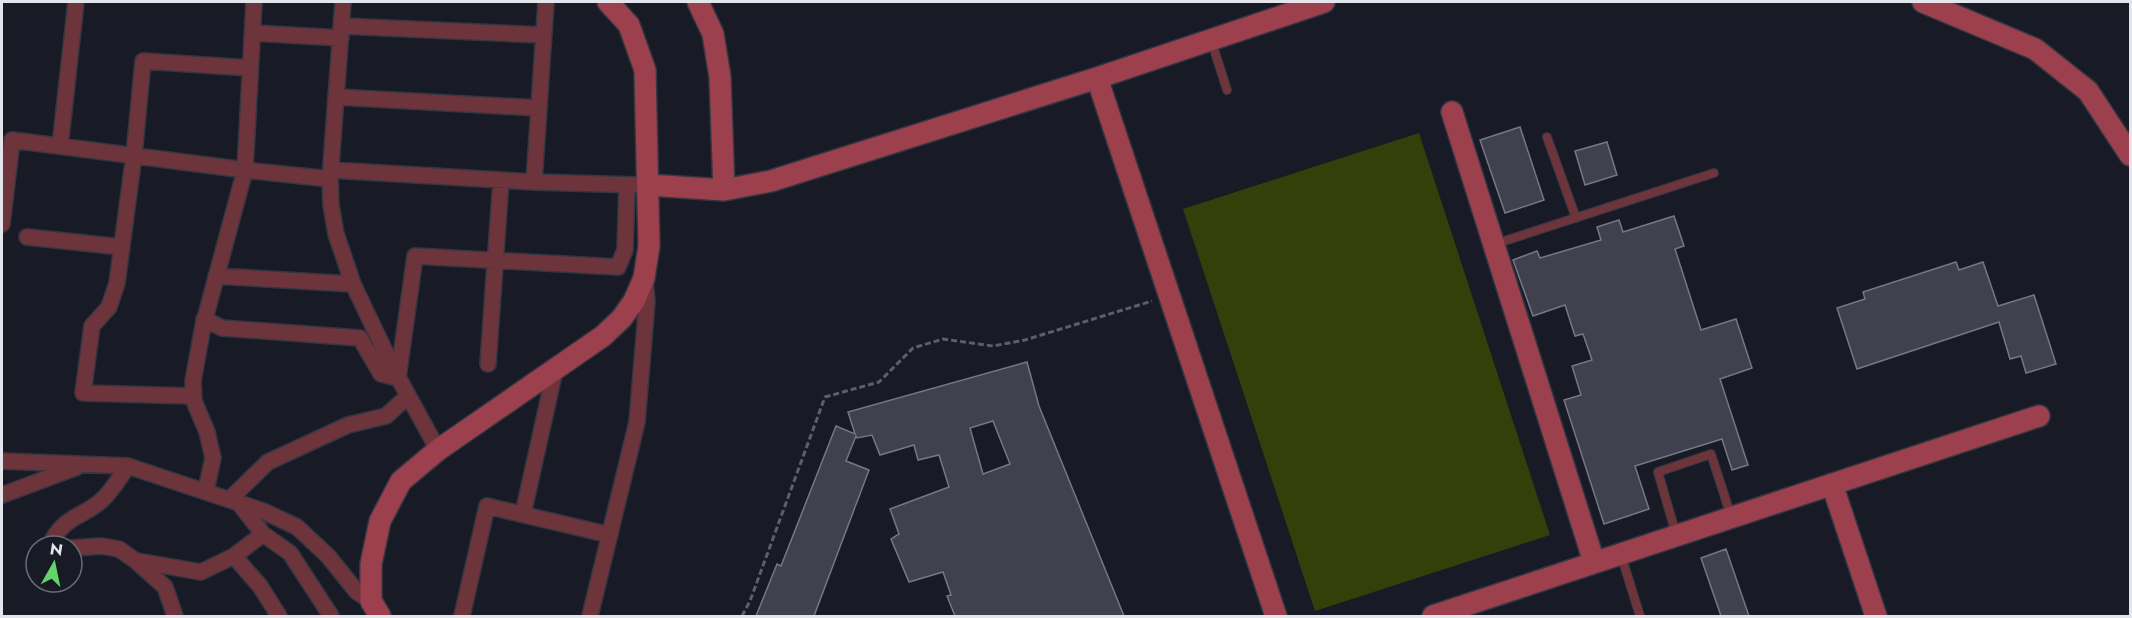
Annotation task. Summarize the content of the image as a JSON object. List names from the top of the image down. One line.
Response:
{"north":"top"}
